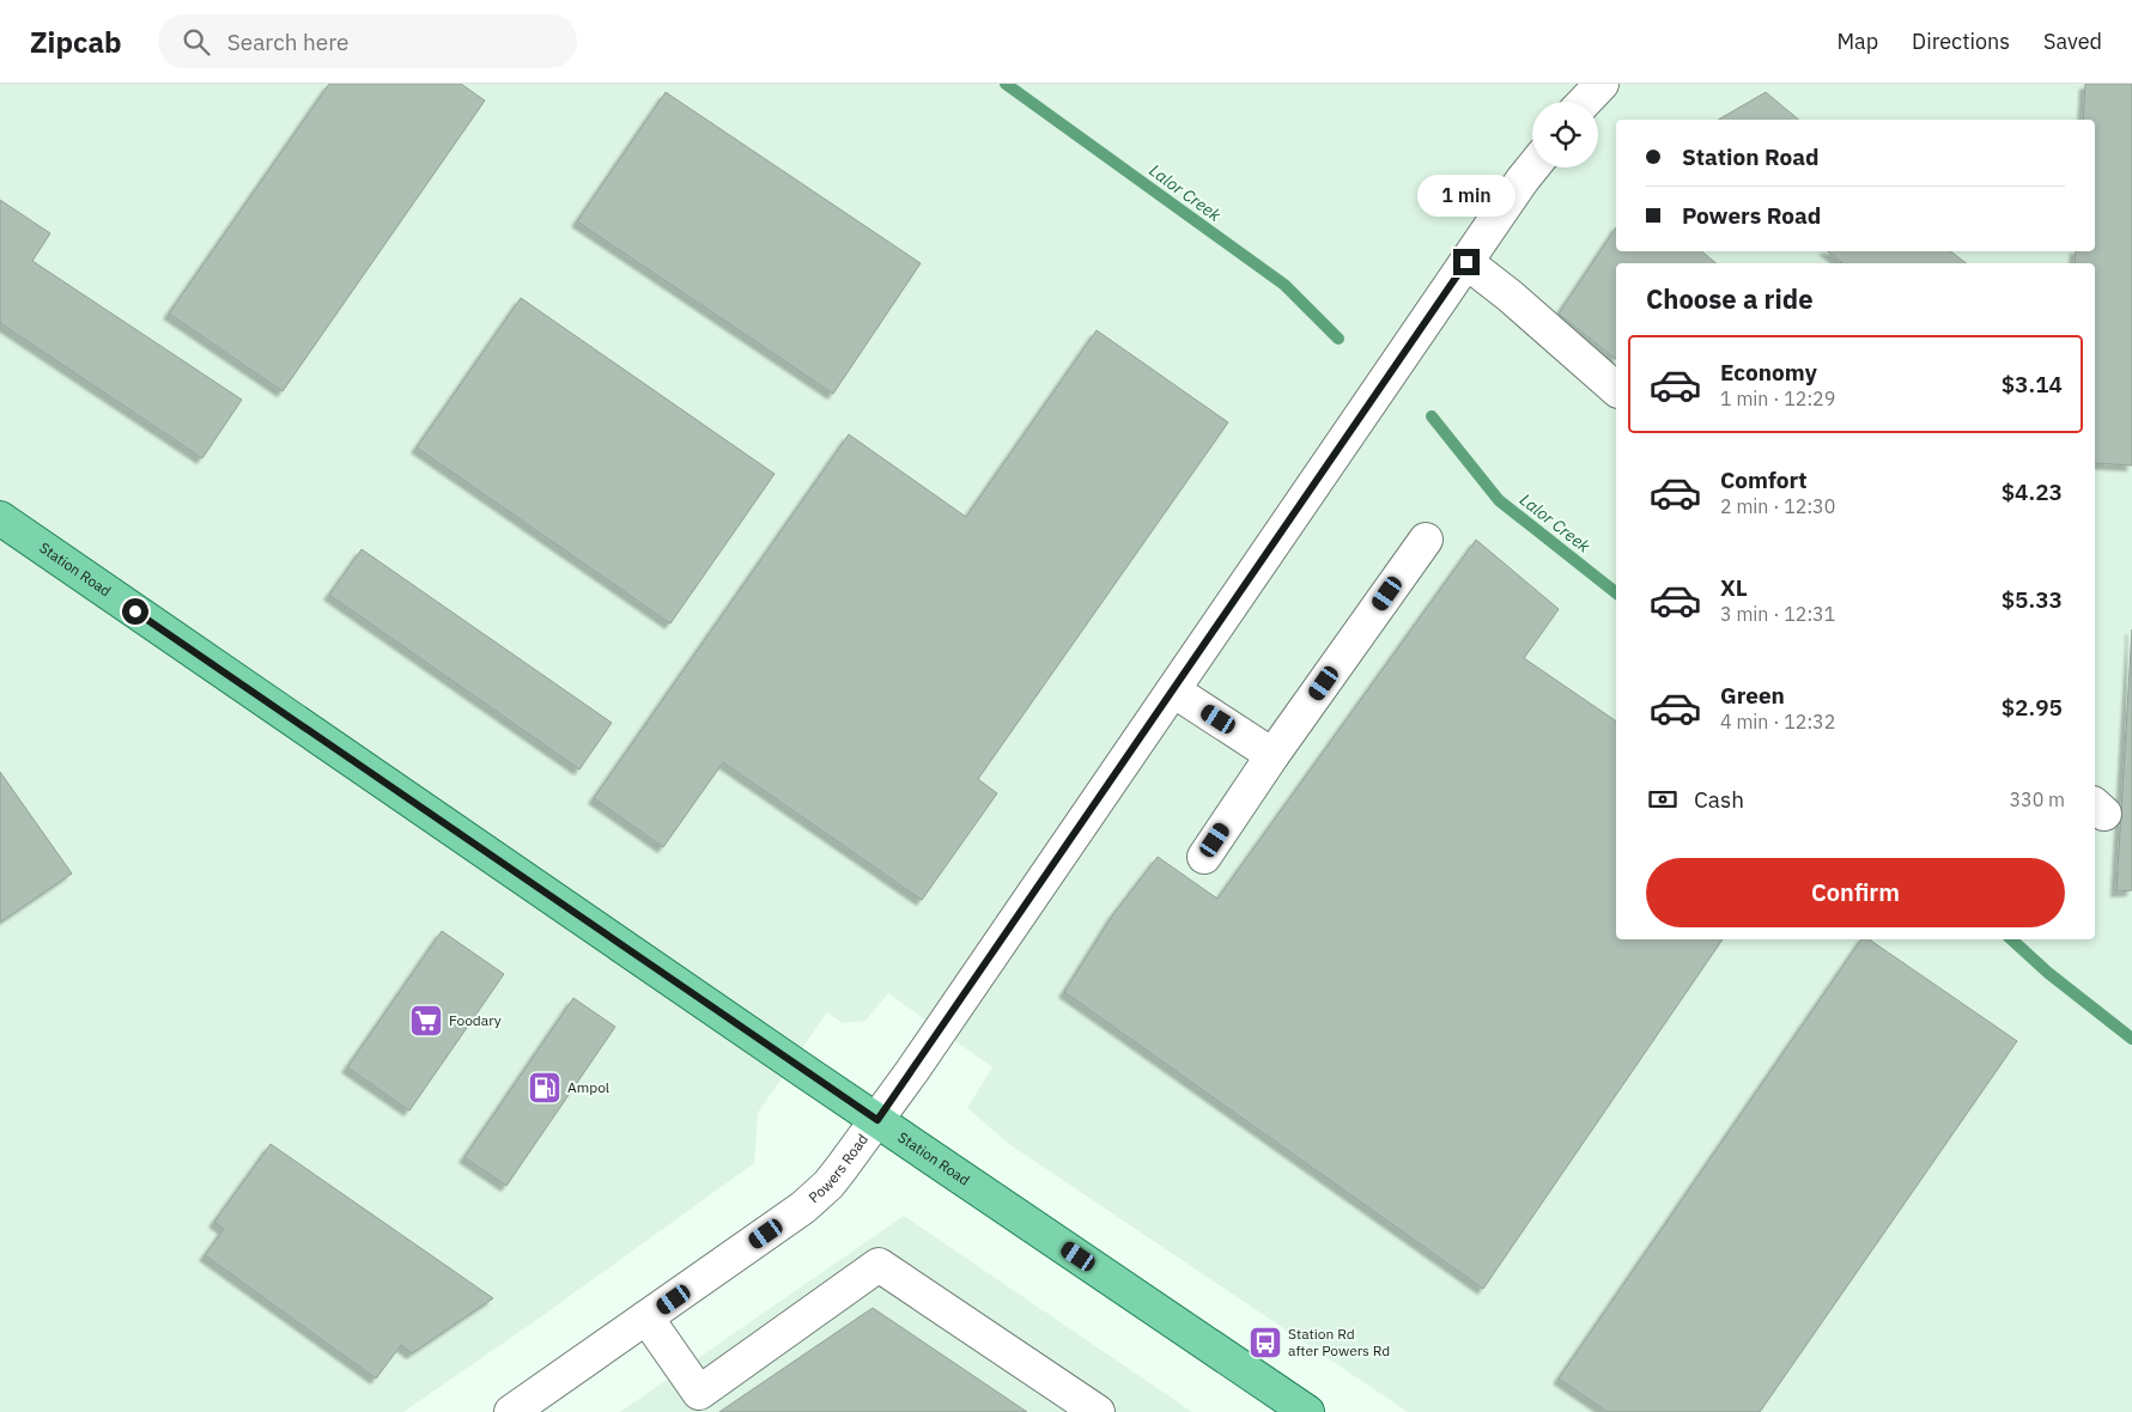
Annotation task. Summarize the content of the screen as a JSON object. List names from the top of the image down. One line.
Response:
{"streets":{"main road":["Station Road"],"street":["Powers Road"]},"crossings":[["Station Road","Powers Road"]],"water":["Lalor Creek"],"places":{"supermarket":["Foodary"],"fuel station":["Ampol"],"bus stop":["Station Rd after Powers Rd"]},"page":{"header":"Zipcab","search":"Search here","nav":["Map","Directions","Saved"],"banner":["Station Road","Powers Road"],"bubble":"1 min","heading":"Choose a ride","list":[{"name":"Economy","note":"1 min · 12:29","value":"$3.14"},{"name":"Comfort","note":"2 min · 12:30","value":"$4.23"},{"name":"XL","note":"3 min · 12:31","value":"$5.33"},{"name":"Green","note":"4 min · 12:32","value":"$2.95"}],"pay":["Cash","330 m"],"buttons":"Confirm"}}
